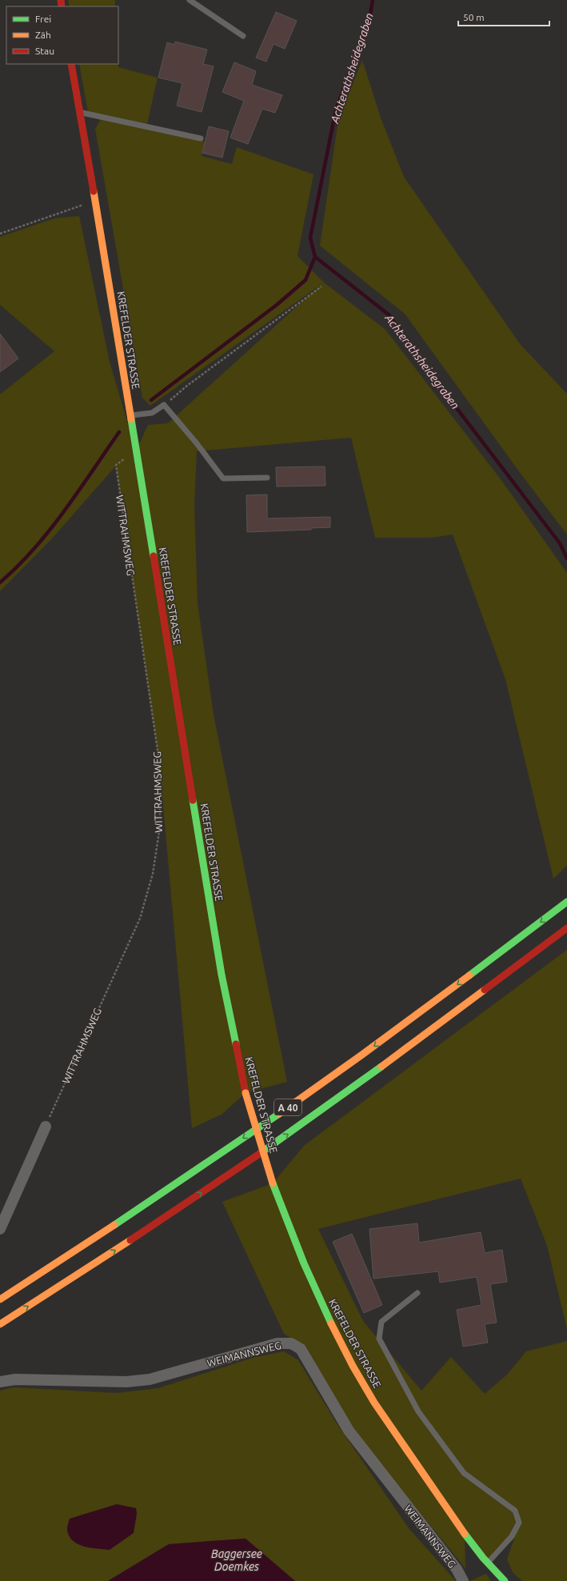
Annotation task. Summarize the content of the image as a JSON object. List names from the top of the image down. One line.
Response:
{"streets":{"main road":["KREFELDER STRASSE","A 40"],"street":["WEIMANNSWEG"],"path":["WITTRAHMSWEG"]},"crossings":[["KREFELDER STRASSE","WITTRAHMSWEG"]],"water":["Achterathsheidegraben","Baggersee Doemkes"],"legend":["Frei","Zäh","Stau"],"scale_bar":"50 m"}
